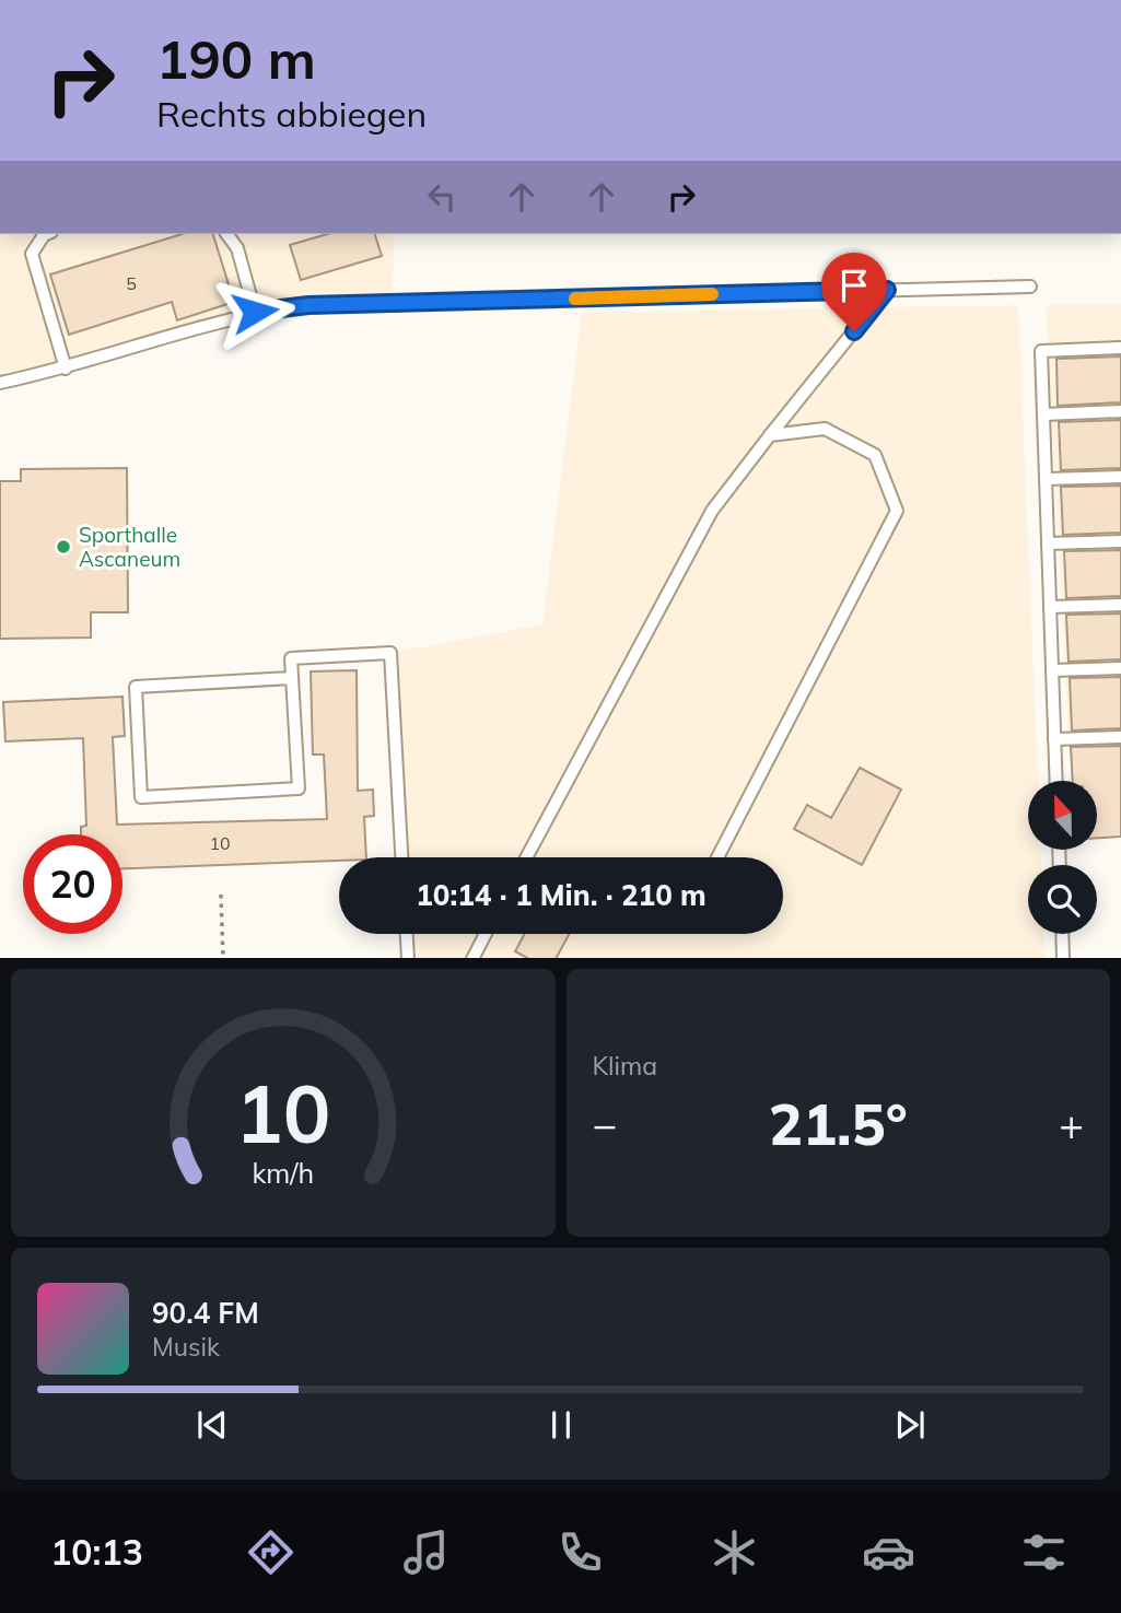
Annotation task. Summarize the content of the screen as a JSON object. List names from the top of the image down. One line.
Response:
{"places":["Sporthalle Ascaneum"],"house_numbers":["5","10"],"north":"top","page":{"turn":["190 m","Rechts abbiegen"],"limit":"20","trip":"10:14 · 1 Min. · 210 m","tile":"Klima","heat":["−","21.5°","+"],"song":["90.4 FM","Musik"],"tabs":"10:13","gauge":["10","km/h"]}}
